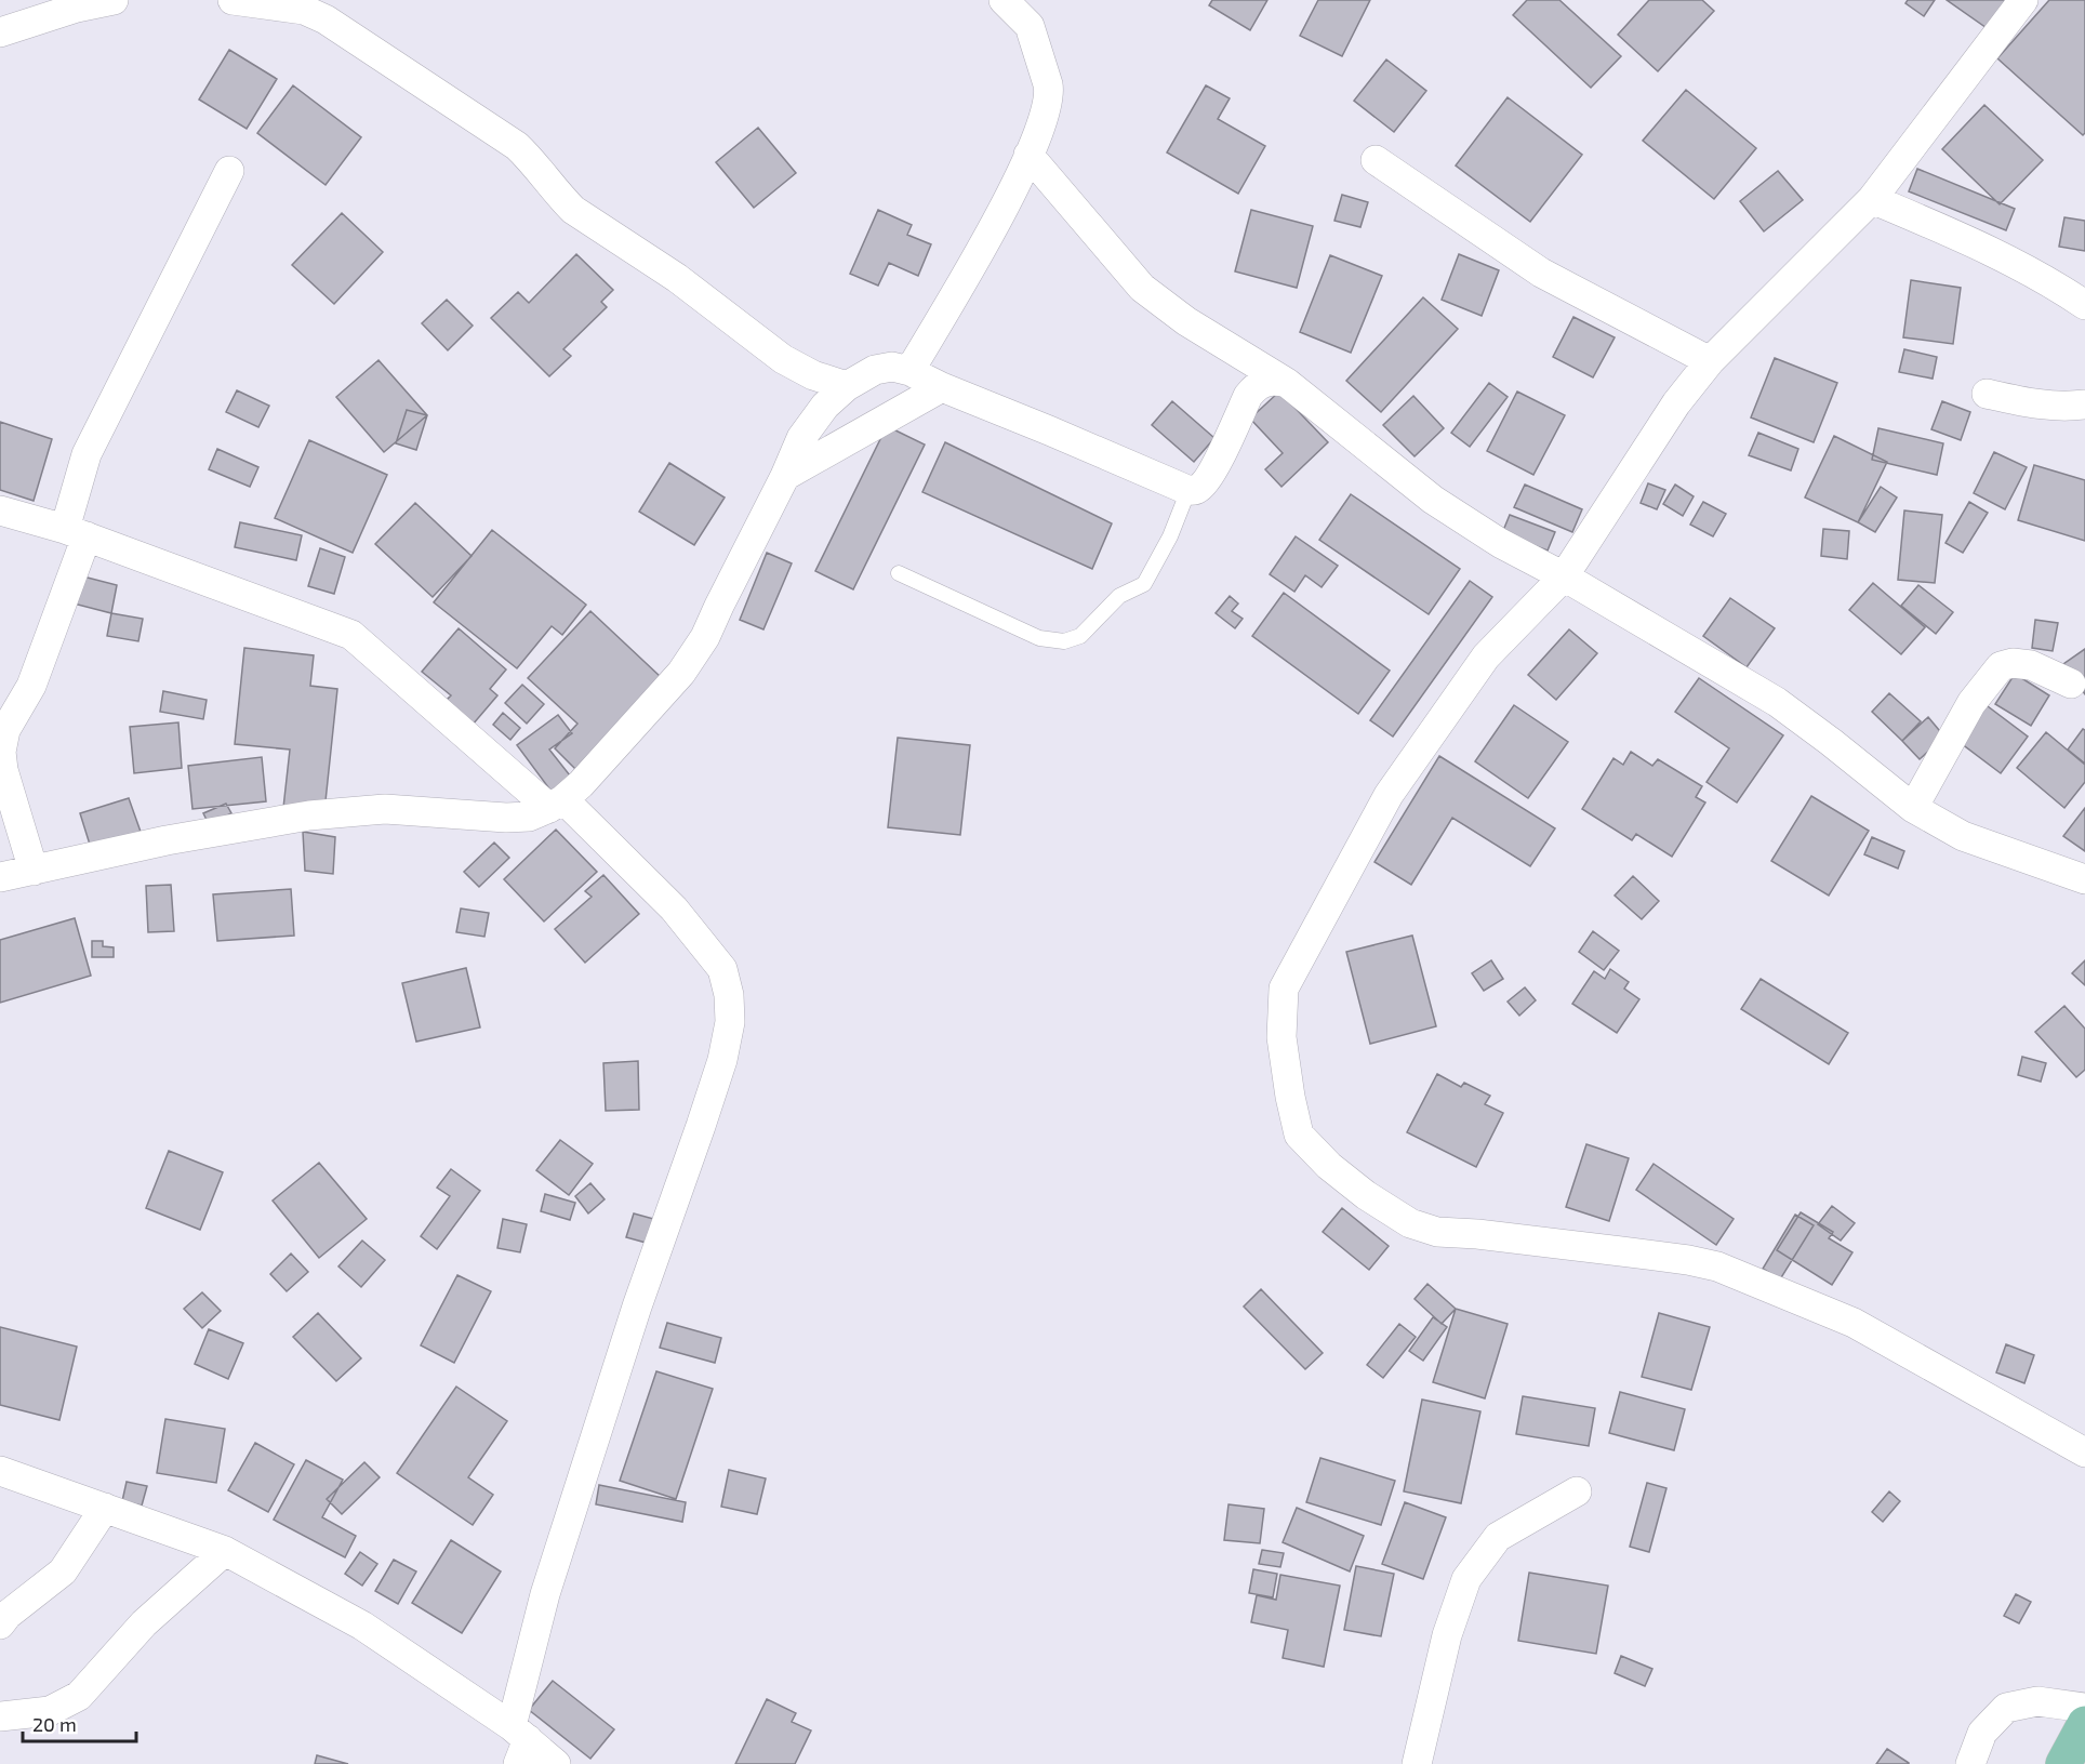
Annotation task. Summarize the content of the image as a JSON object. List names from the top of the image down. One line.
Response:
{"scale_bar":"20 m"}
